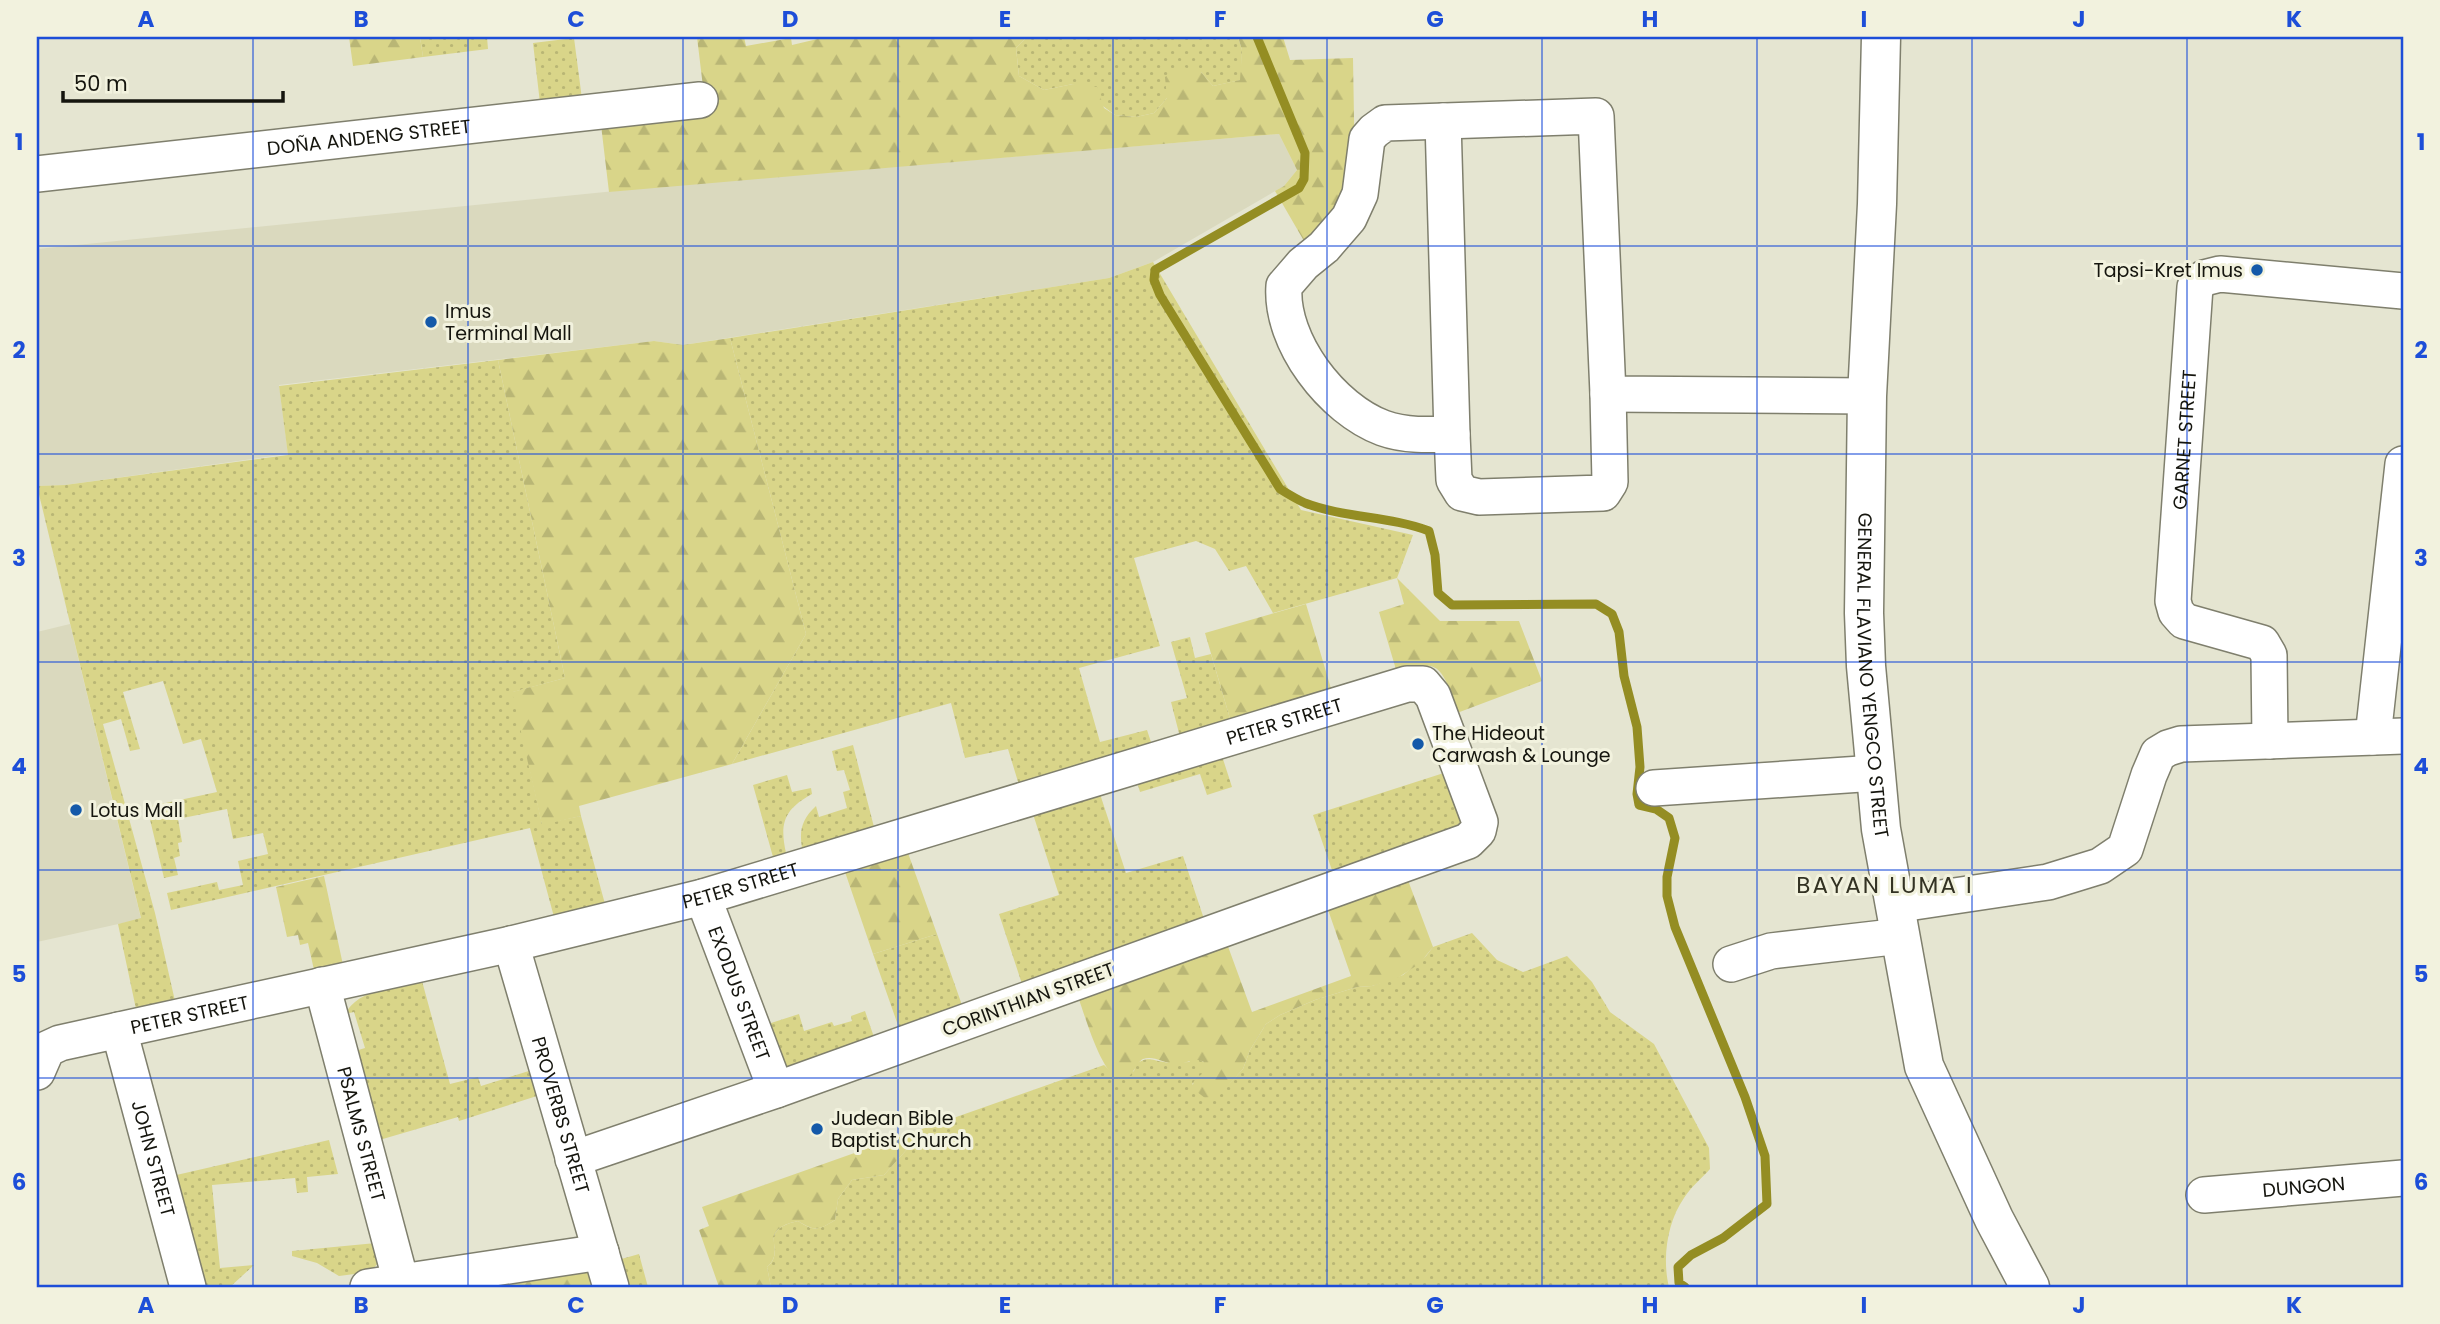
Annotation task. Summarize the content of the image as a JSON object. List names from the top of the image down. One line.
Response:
{"streets":{"main road":["GENERAL FLAVIANO YENGCO STREET"],"street":["DOÑA ANDENG STREET","GARNET STREET","PETER STREET","EXODUS STREET","CORINTHIAN STREET","PROVERBS STREET","PSALMS STREET","JOHN STREET","DUNGON"]},"crossings":[["PETER STREET","EXODUS STREET"],["PETER STREET","CORINTHIAN STREET"],["PETER STREET","PROVERBS STREET"],["PETER STREET","PSALMS STREET"],["PETER STREET","JOHN STREET"],["EXODUS STREET","CORINTHIAN STREET"],["CORINTHIAN STREET","PROVERBS STREET"]],"districts":["BAYAN LUMA I"],"places":["Tapsi-Kret Imus","Imus Terminal Mall","The Hideout Carwash & Lounge","Lotus Mall","Judean Bible Baptist Church"],"scale_bar":"50 m","grid":{"columns":["A","B","C","D","E","F","G","H","I","J","K"],"rows":["1","2","3","4","5","6"]}}
